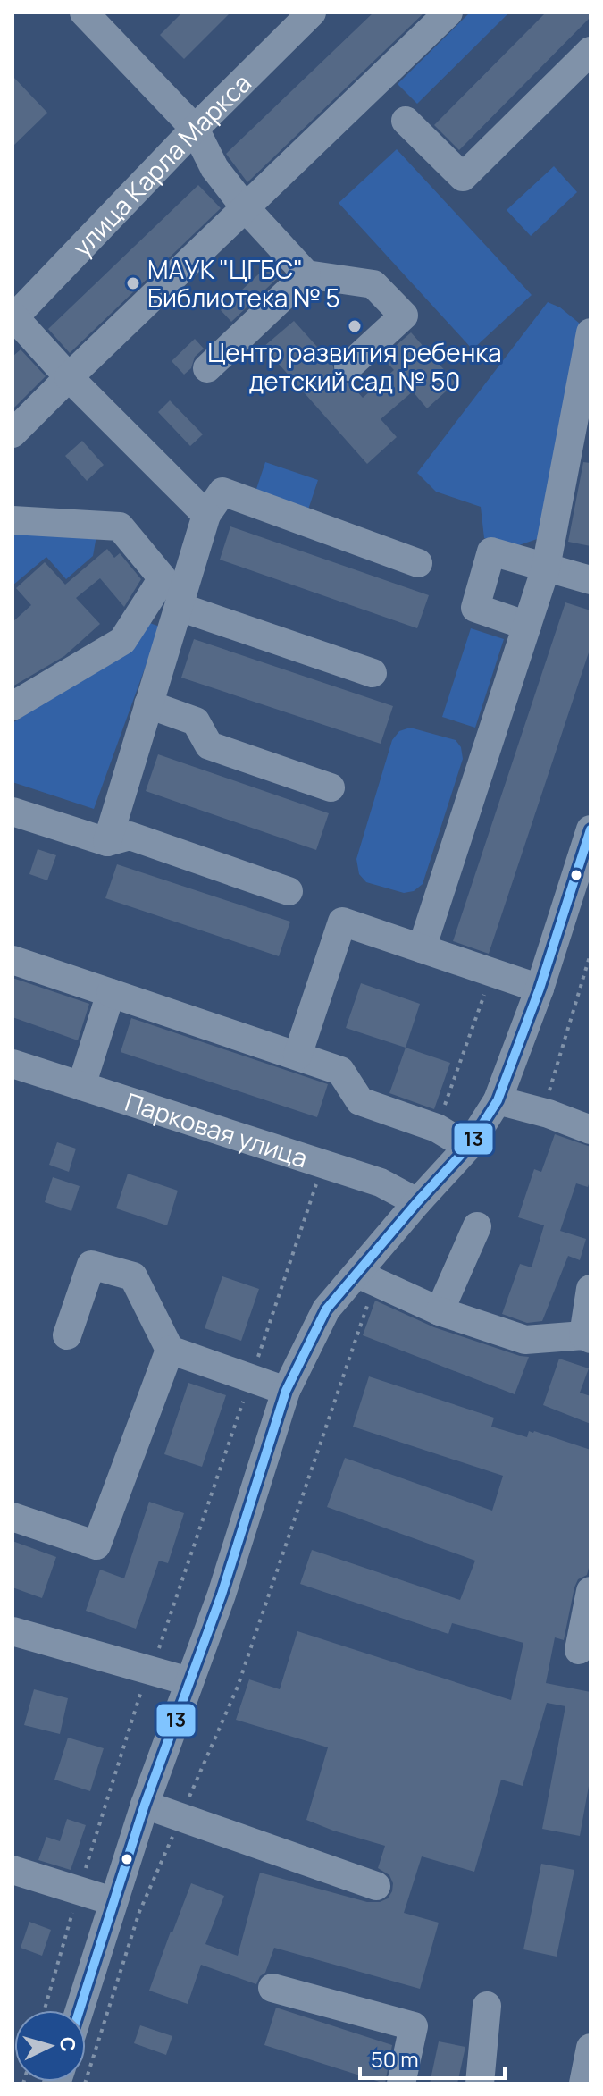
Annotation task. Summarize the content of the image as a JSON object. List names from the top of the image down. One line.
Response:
{"streets":{"street":["улица Карла Маркса","Парковая улица"]},"places":["МАУК \"ЦГБС\" Библиотека № 5","Центр развития ребенка детский сад № 50"],"lines":["transit line 13"],"scale_bar":"50 m","north":"right"}
